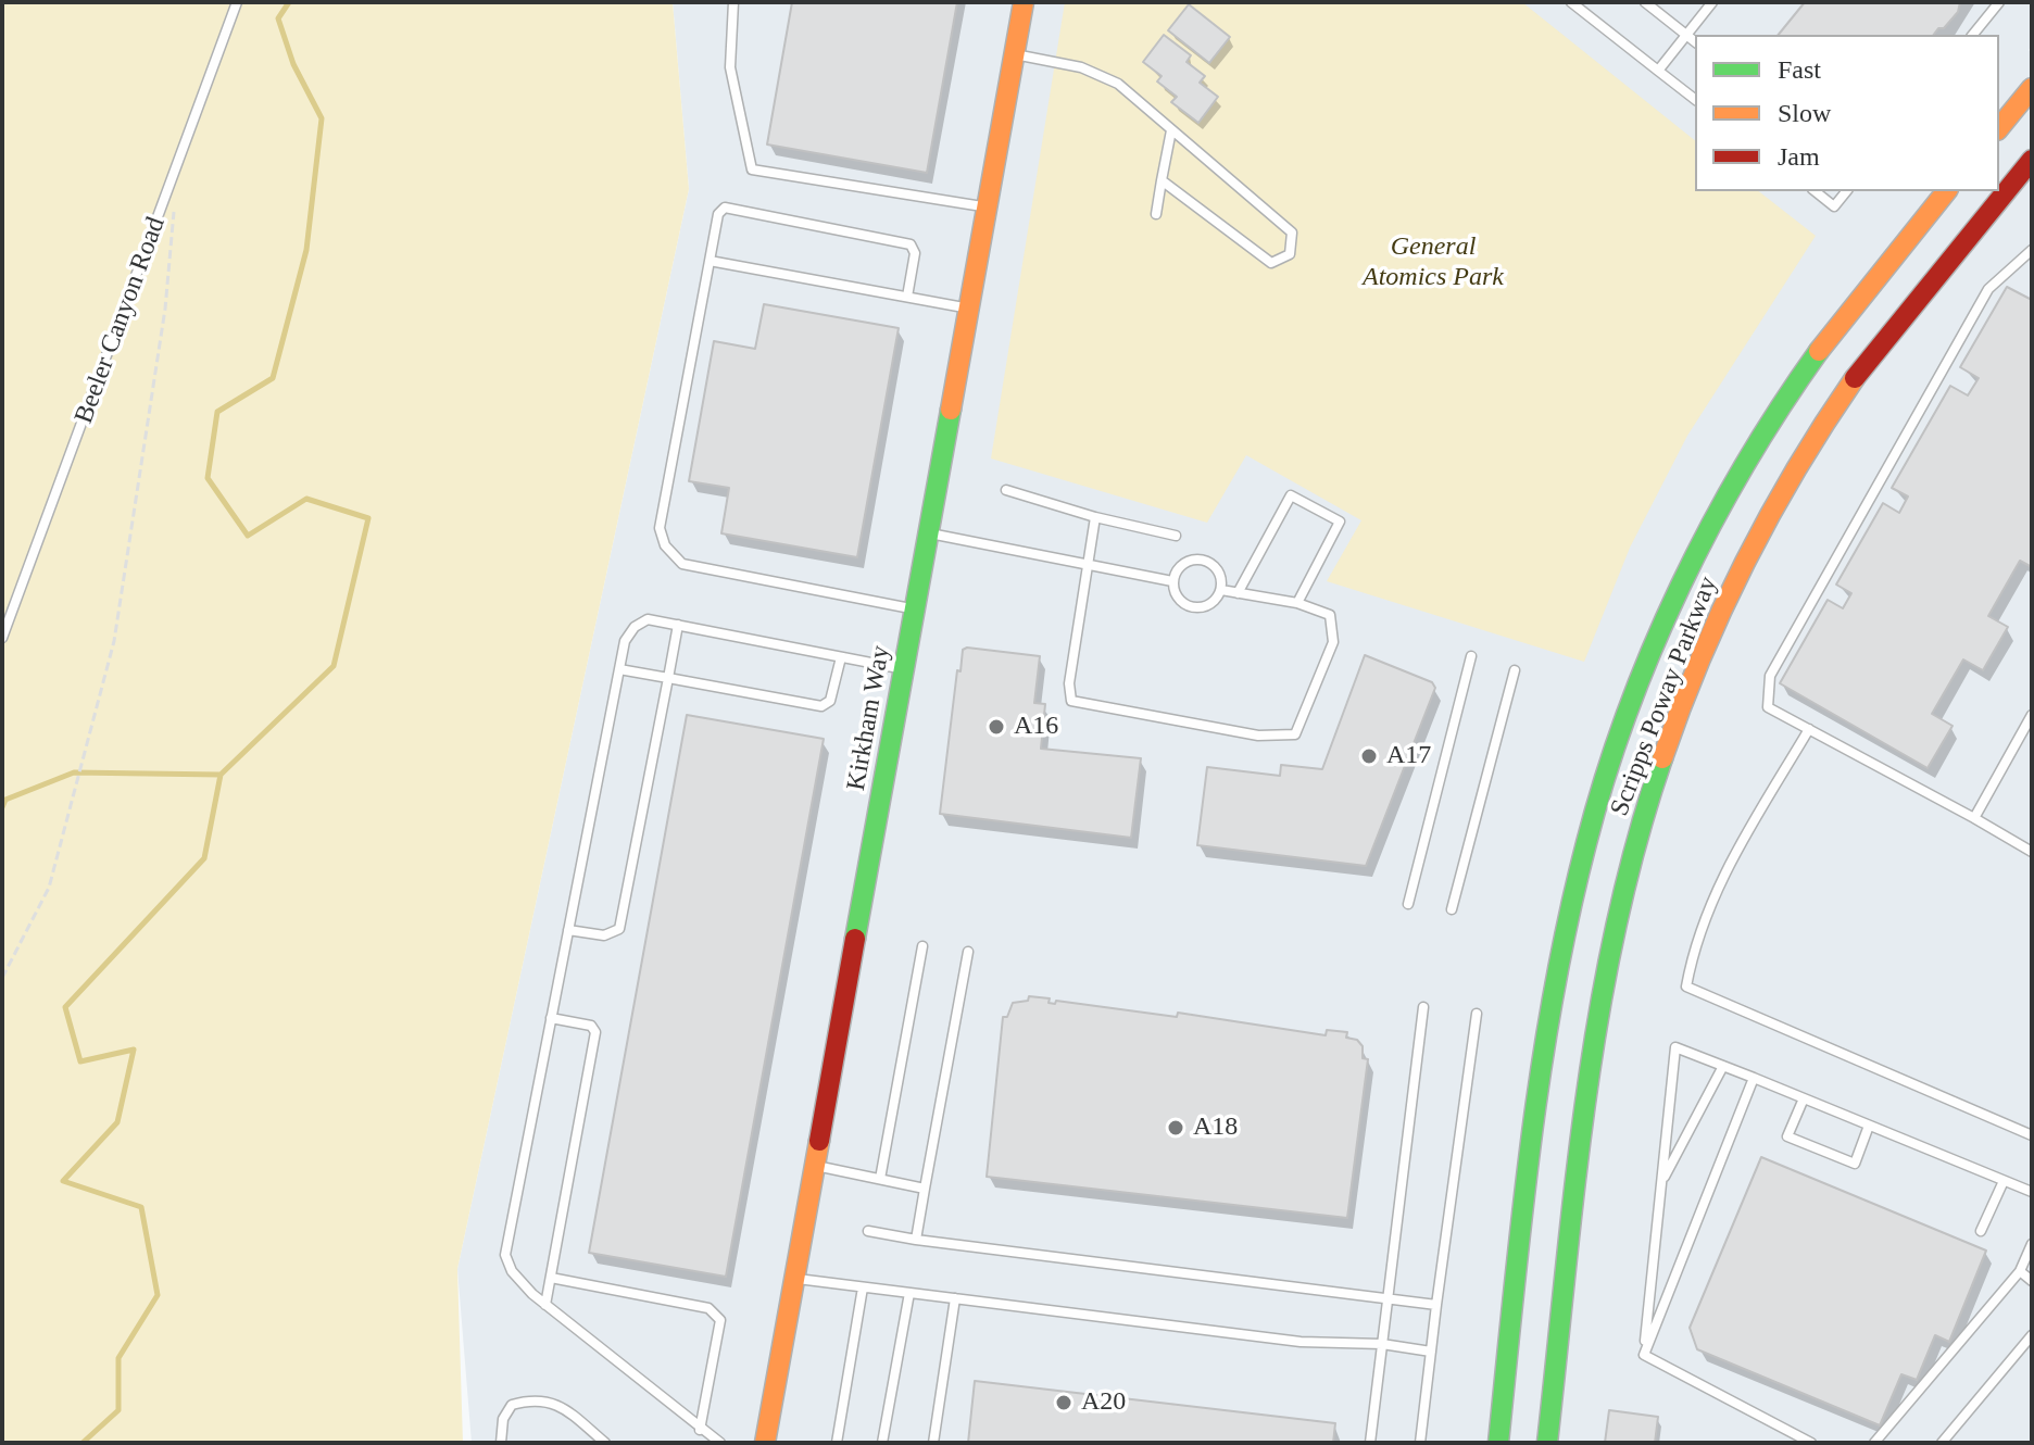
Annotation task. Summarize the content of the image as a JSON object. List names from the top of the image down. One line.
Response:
{"streets":{"main road":["Scripps Poway Parkway","Kirkham Way"],"lane":["Beeler Canyon Road"]},"parks":["General Atomics Park"],"places":["A16","A17","A18","A20"],"legend":["Fast","Slow","Jam"]}
